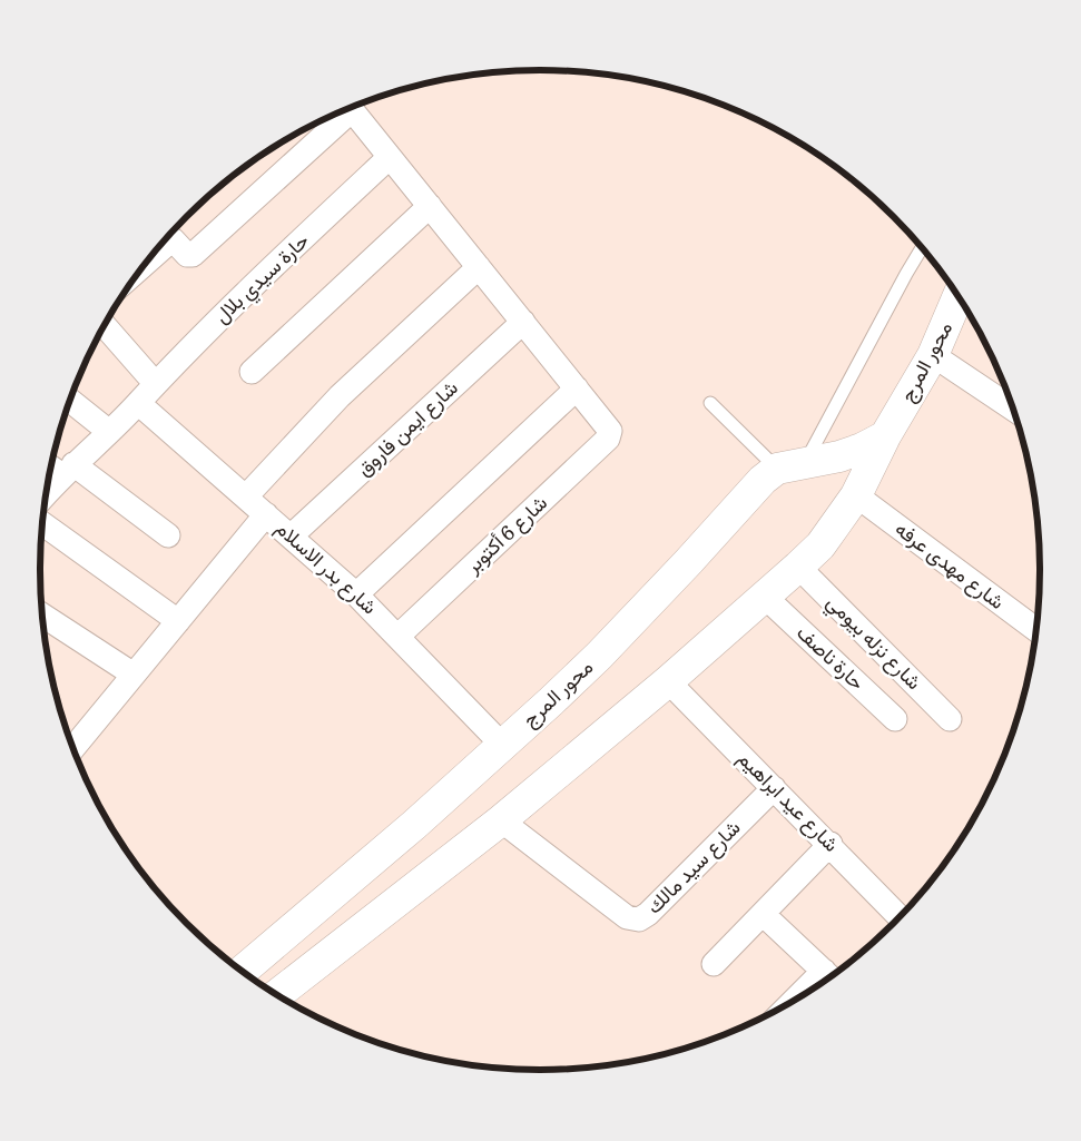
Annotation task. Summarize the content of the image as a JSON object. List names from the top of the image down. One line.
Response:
{"streets":{"main road":["محور المرج"],"street":["حارة سيدي بلال","شارع ايمن فاروق","شارع 6 أكتوبر","شارع مهدى عرفه","شارع بدر الاسلام","شارع نزله بيومي","حارة ناصف","شارع عيد ابراهيم","شارع سيد مالك"]},"crossings":[["حارة سيدي بلال","شارع بدر الاسلام"],["محور المرج","شارع مهدى عرفه"],["محور المرج","شارع بدر الاسلام"],["محور المرج","شارع نزله بيومي"],["محور المرج","حارة ناصف"],["محور المرج","شارع عيد ابراهيم"],["محور المرج","شارع سيد مالك"],["شارع ايمن فاروق","شارع بدر الاسلام"],["شارع 6 أكتوبر","شارع بدر الاسلام"],["شارع عيد ابراهيم","شارع سيد مالك"]]}
